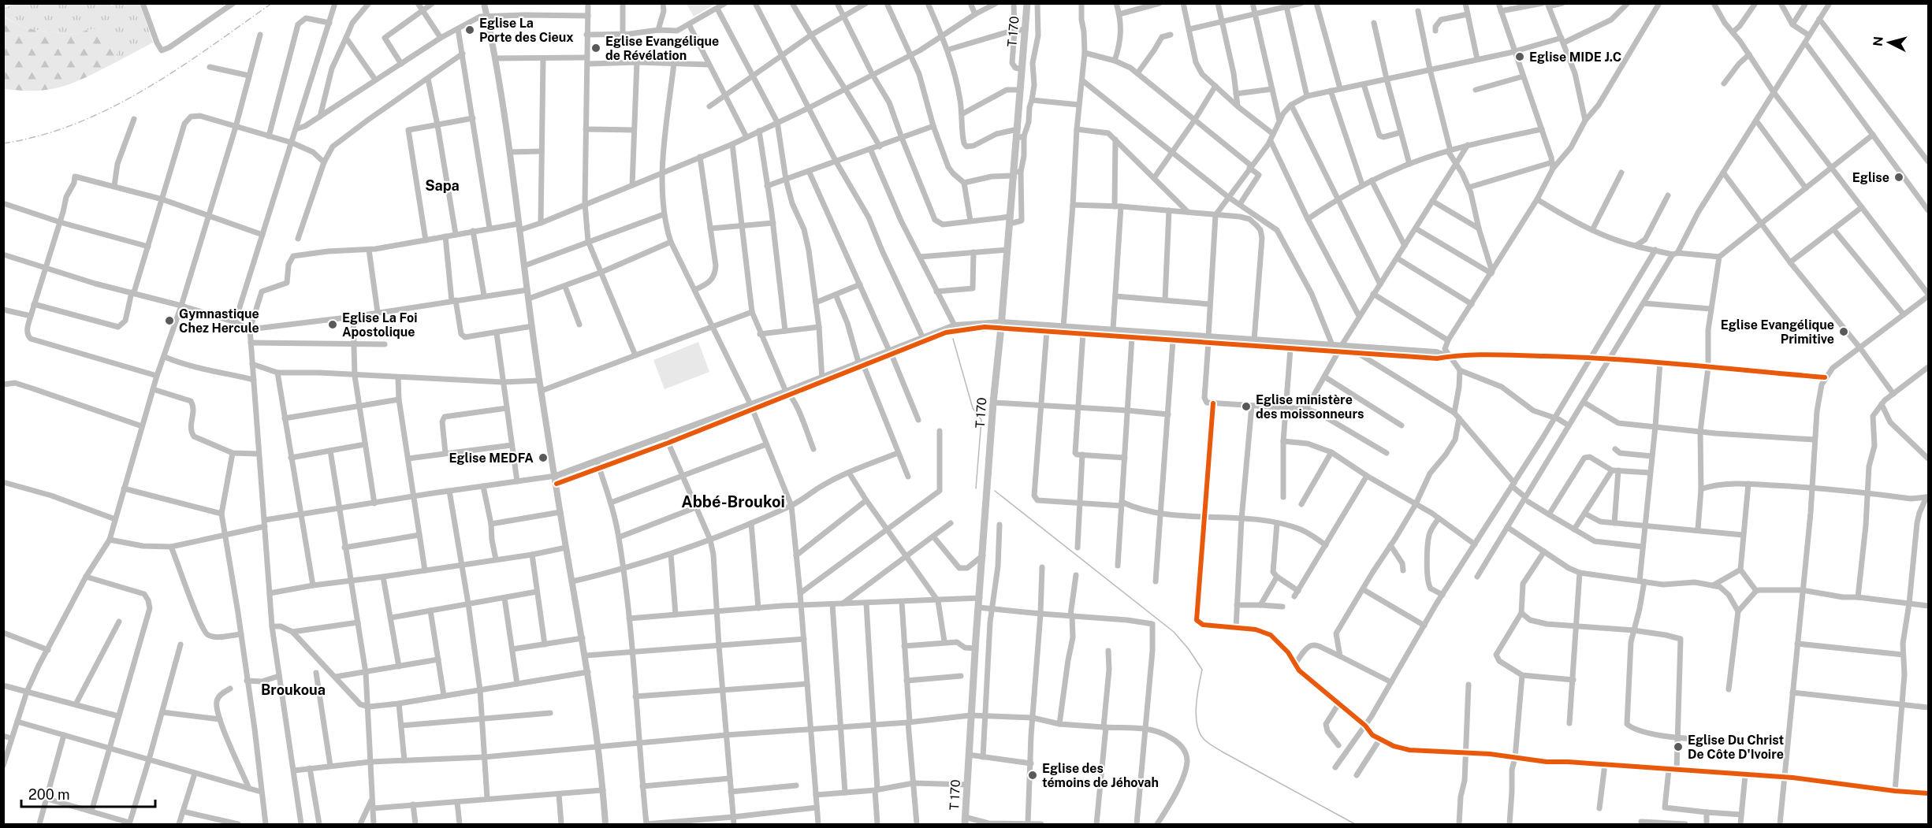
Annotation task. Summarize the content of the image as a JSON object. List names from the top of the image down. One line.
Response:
{"streets":{"main road":["T 170"]},"districts":["Sapa","Abbé-Broukoi","Broukoua"],"places":["Eglise La Porte des Cieux","Eglise Evangélique de Révélation","Eglise MIDE J.C","Eglise","Gymnastique Chez Hercule","Eglise La Foi Apostolique","Eglise Evangélique Primitive","Eglise ministère des moissonneurs","Eglise MEDFA","Eglise Du Christ De Côte D'Ivoire","Eglise des témoins de Jéhovah"],"scale_bar":"200 m","north":"left"}
